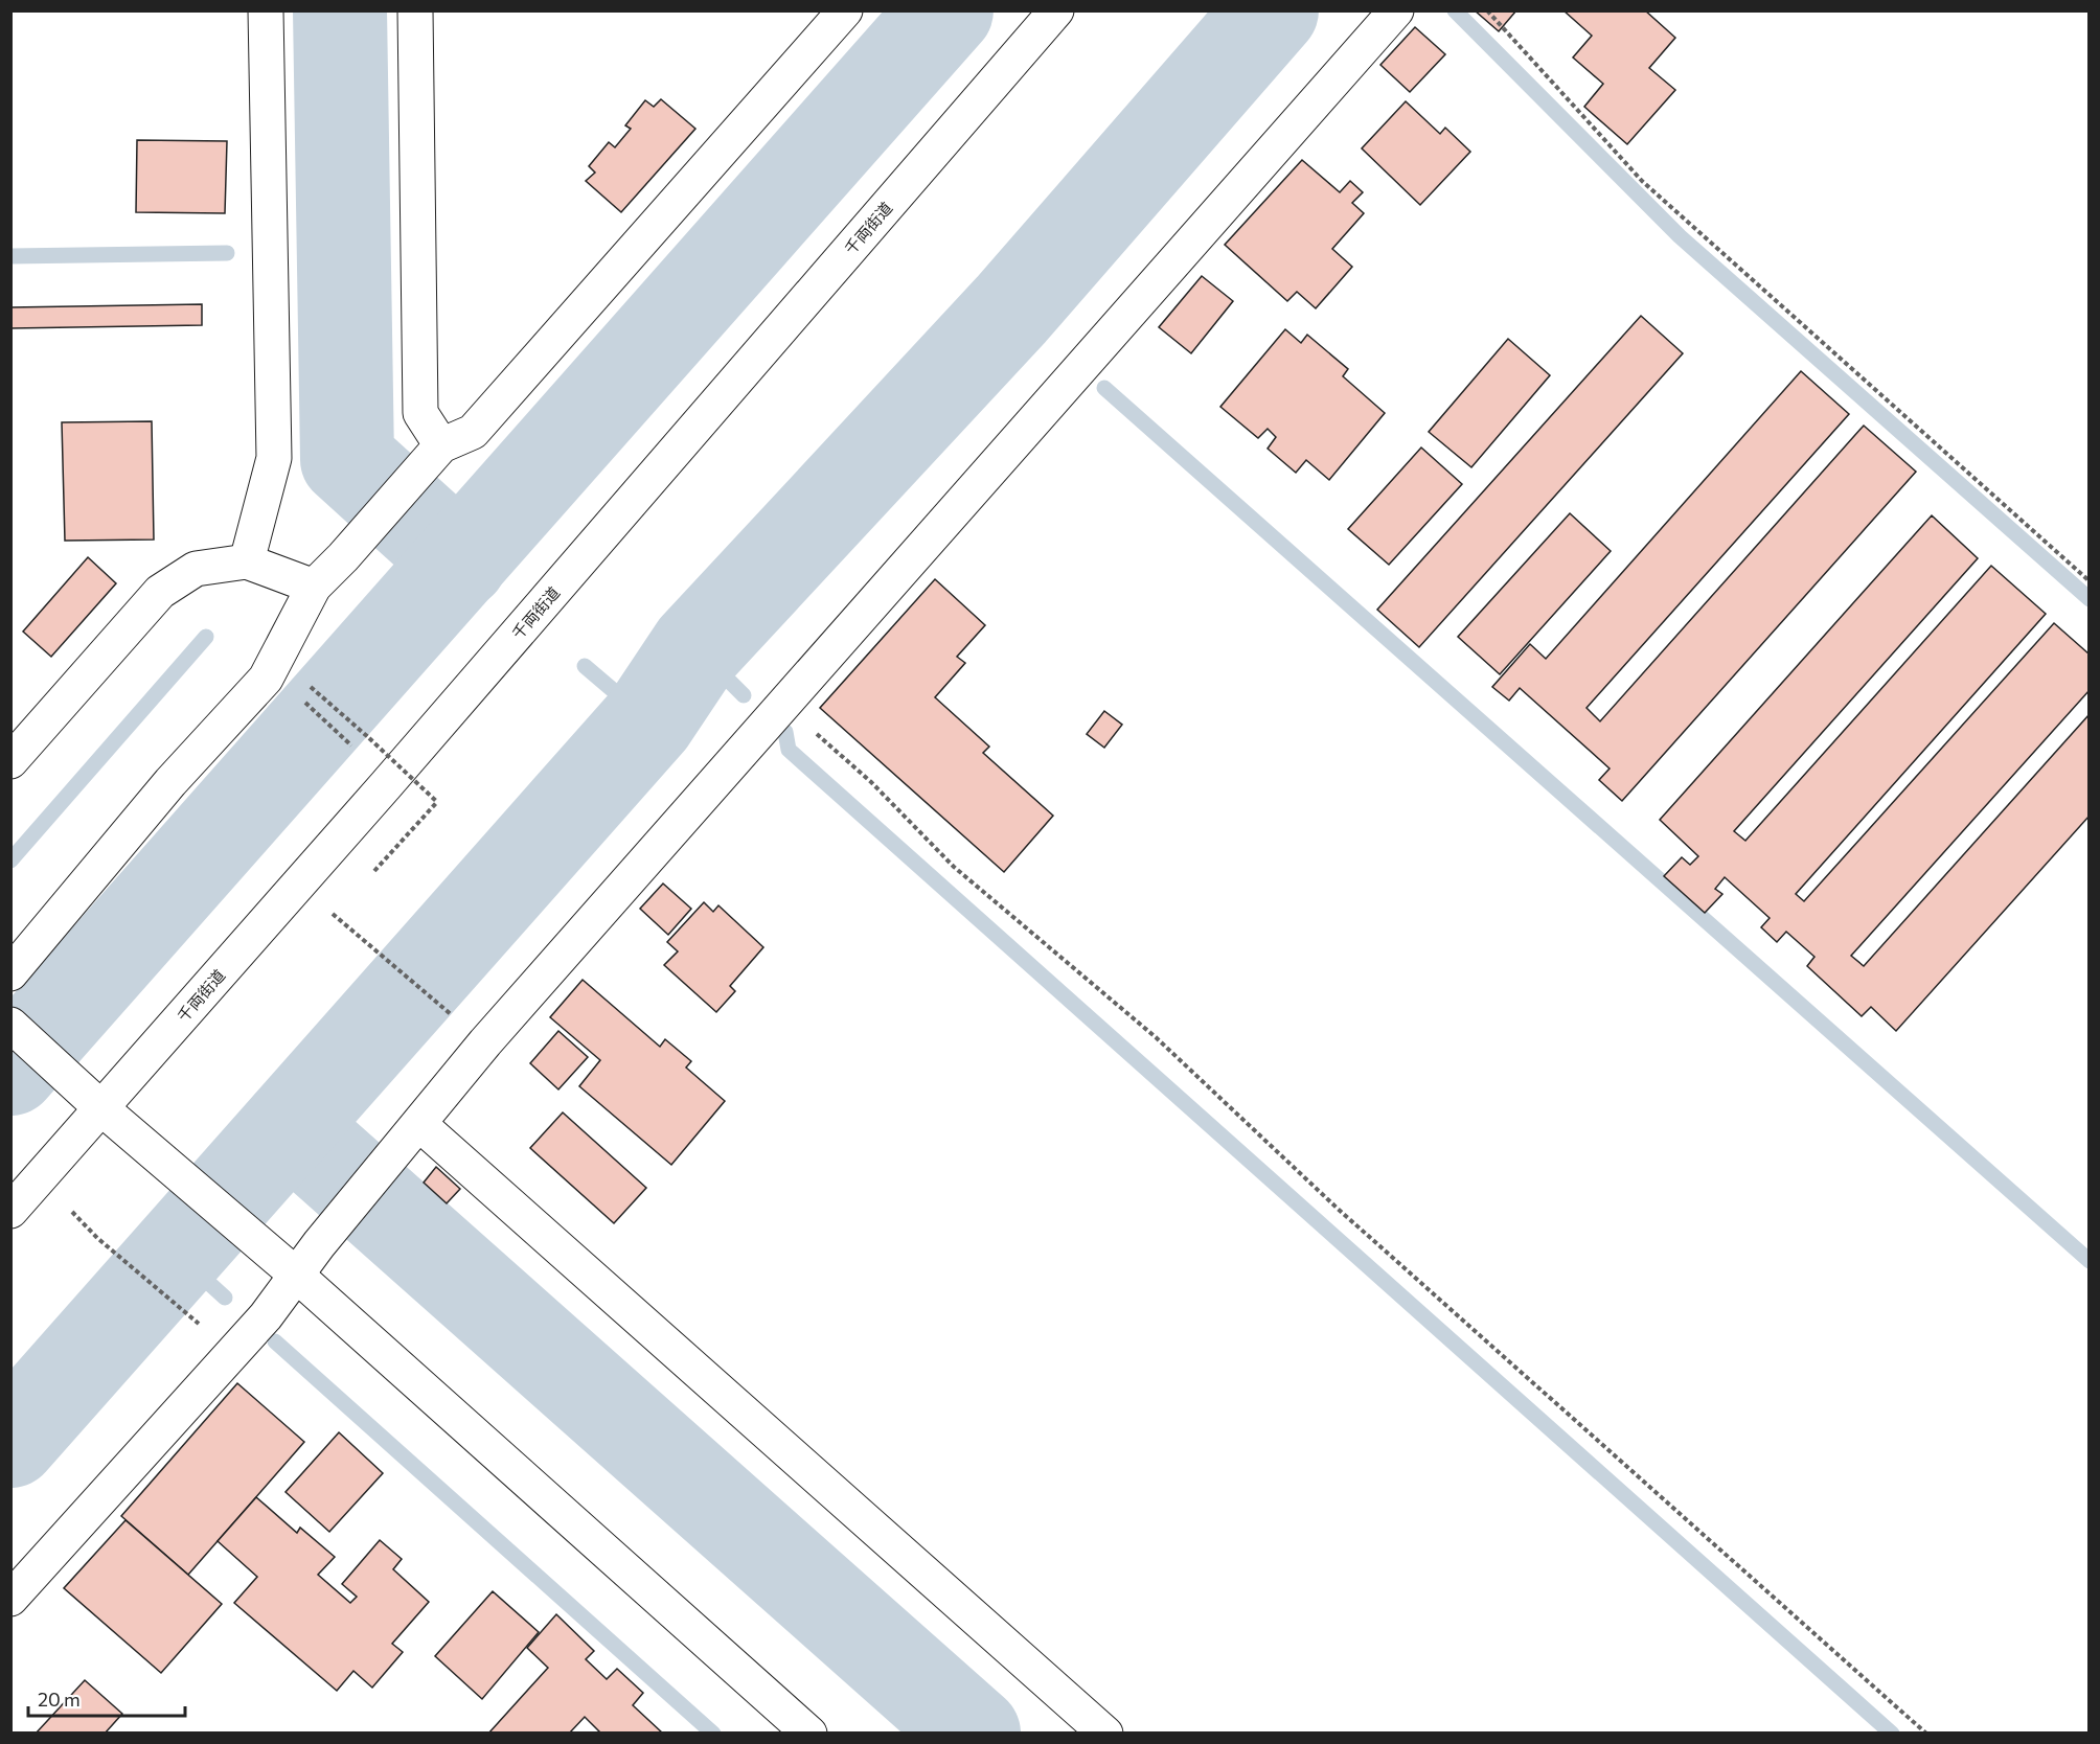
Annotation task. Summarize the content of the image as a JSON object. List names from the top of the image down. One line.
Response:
{"streets":{"street":["千両街道"]},"scale_bar":"20 m"}
